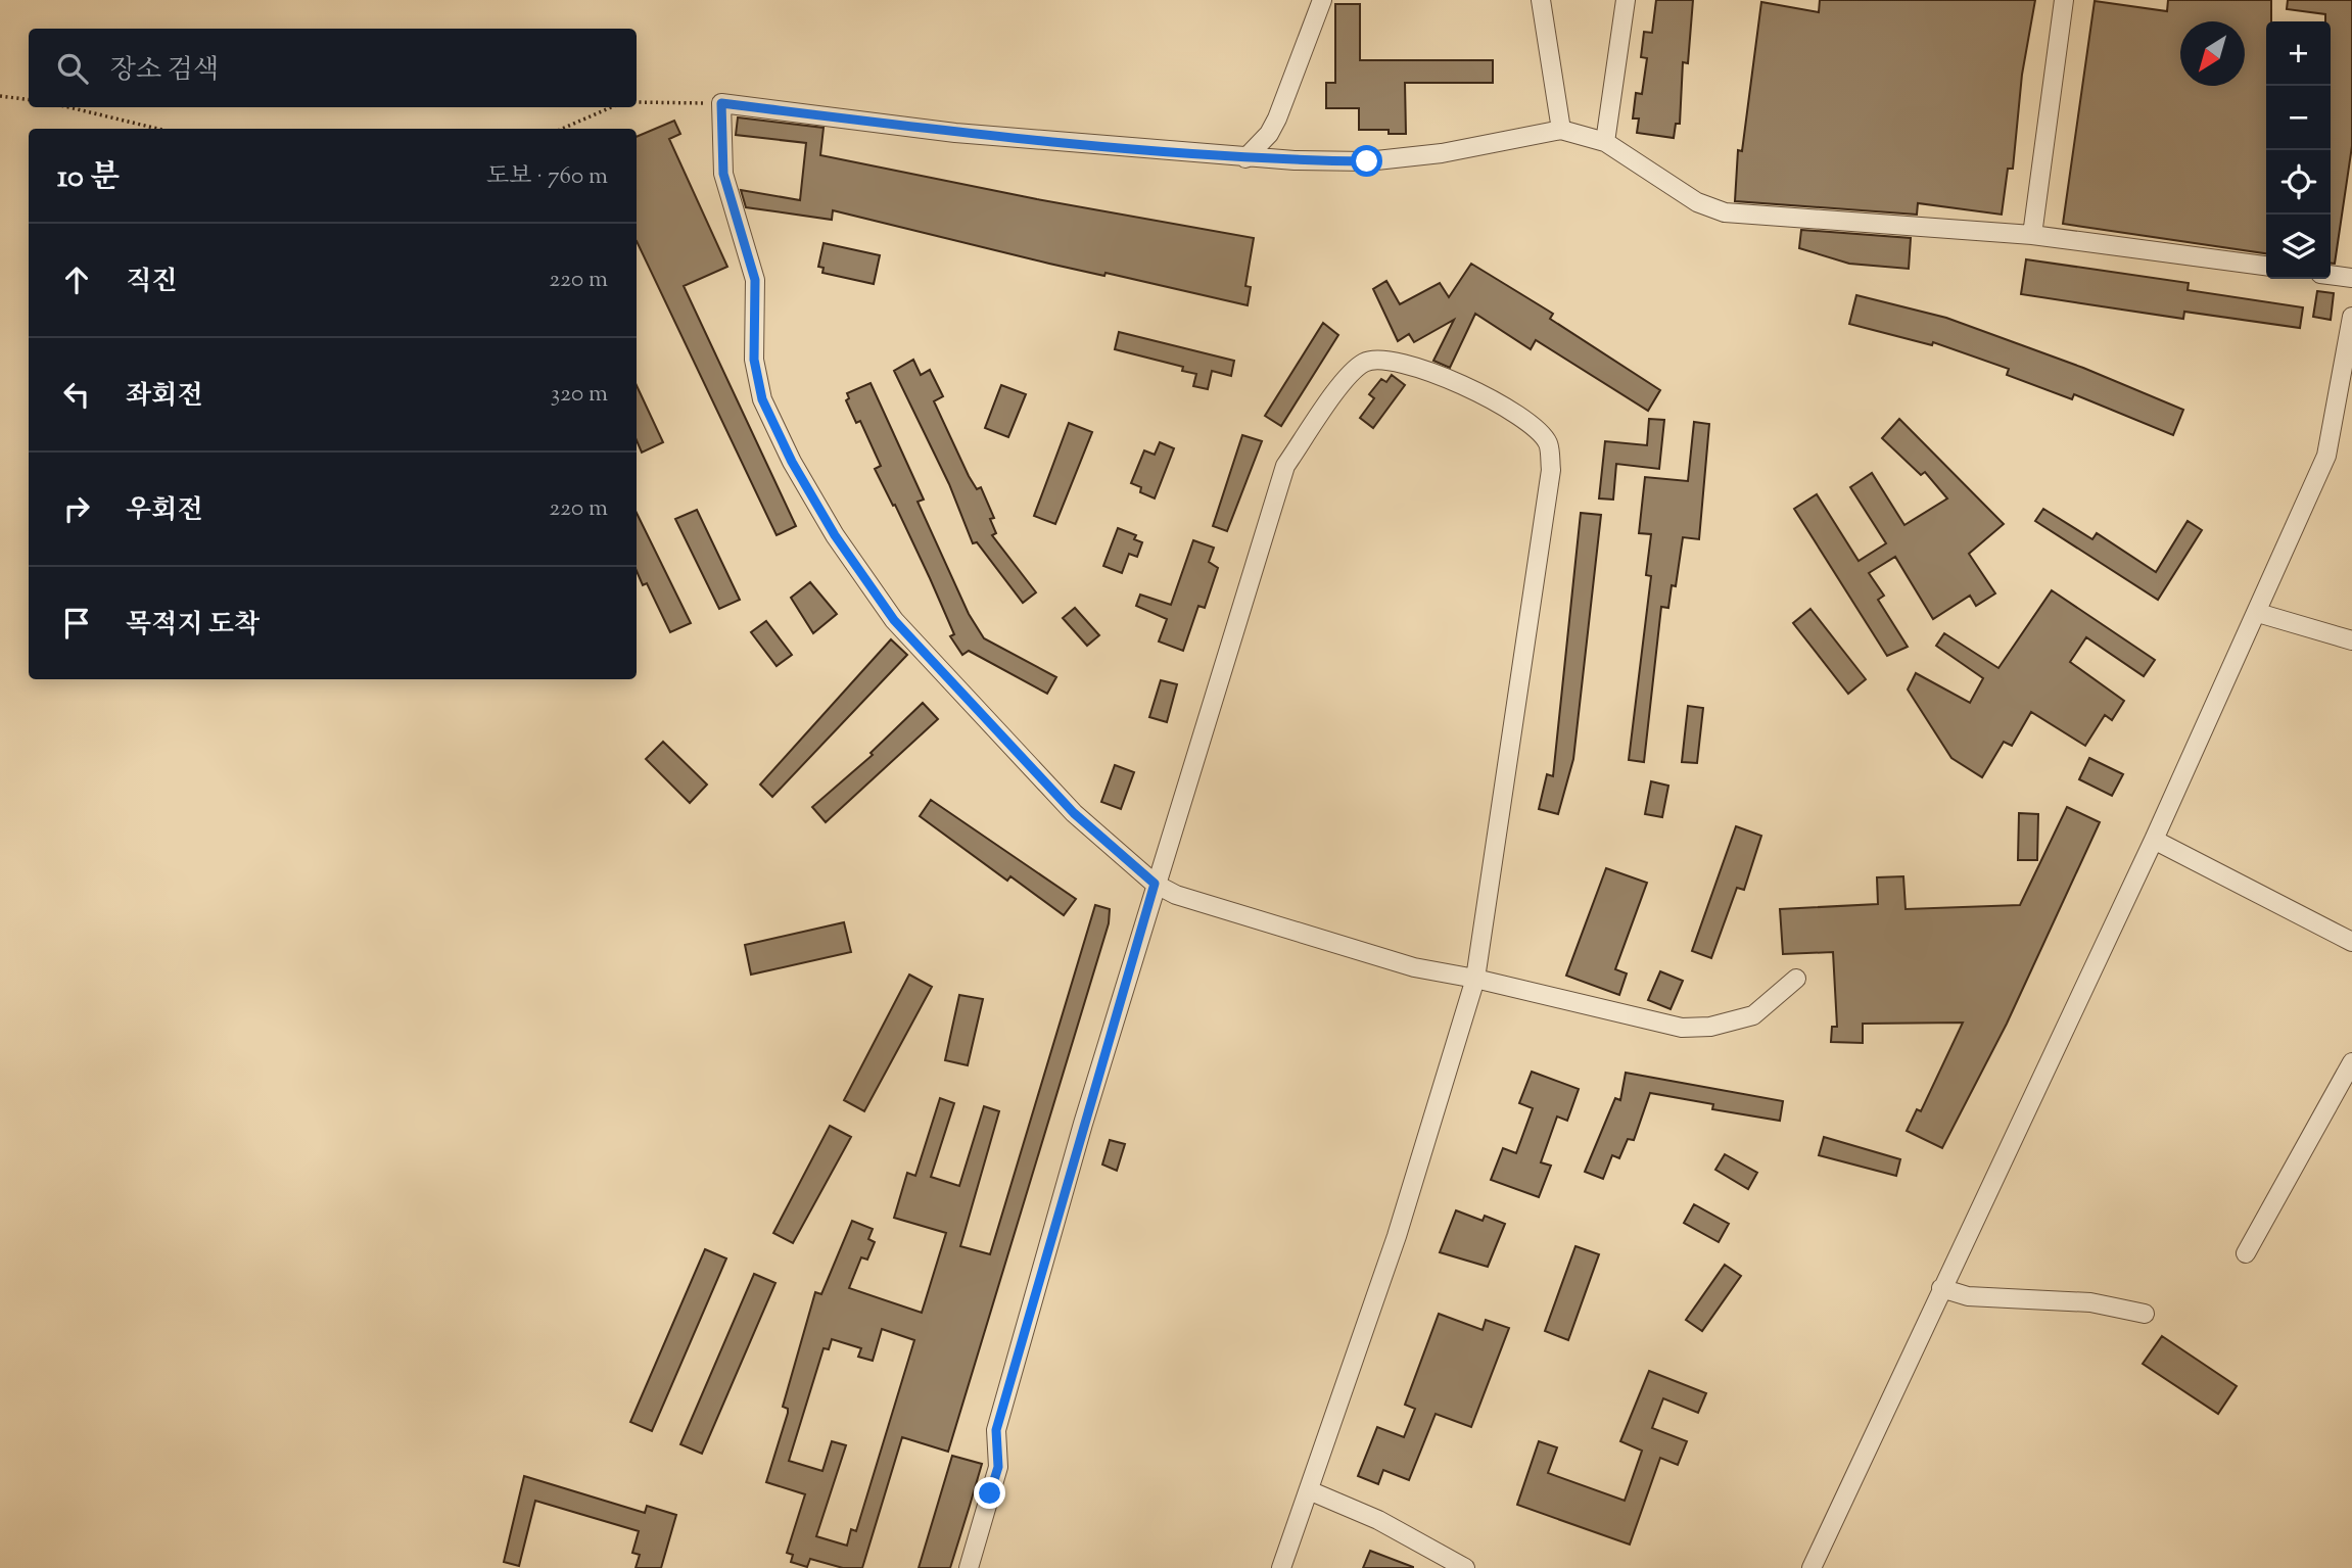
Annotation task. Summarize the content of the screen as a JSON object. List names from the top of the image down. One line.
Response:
{"north":"bottom left","page":{"map_buttons":["+","−"],"search":"장소 검색","heading":["10 분","도보 · 760 m"],"list":[["직진","220 m"],["좌회전","320 m"],["우회전","220 m"],"목적지 도착"]}}
